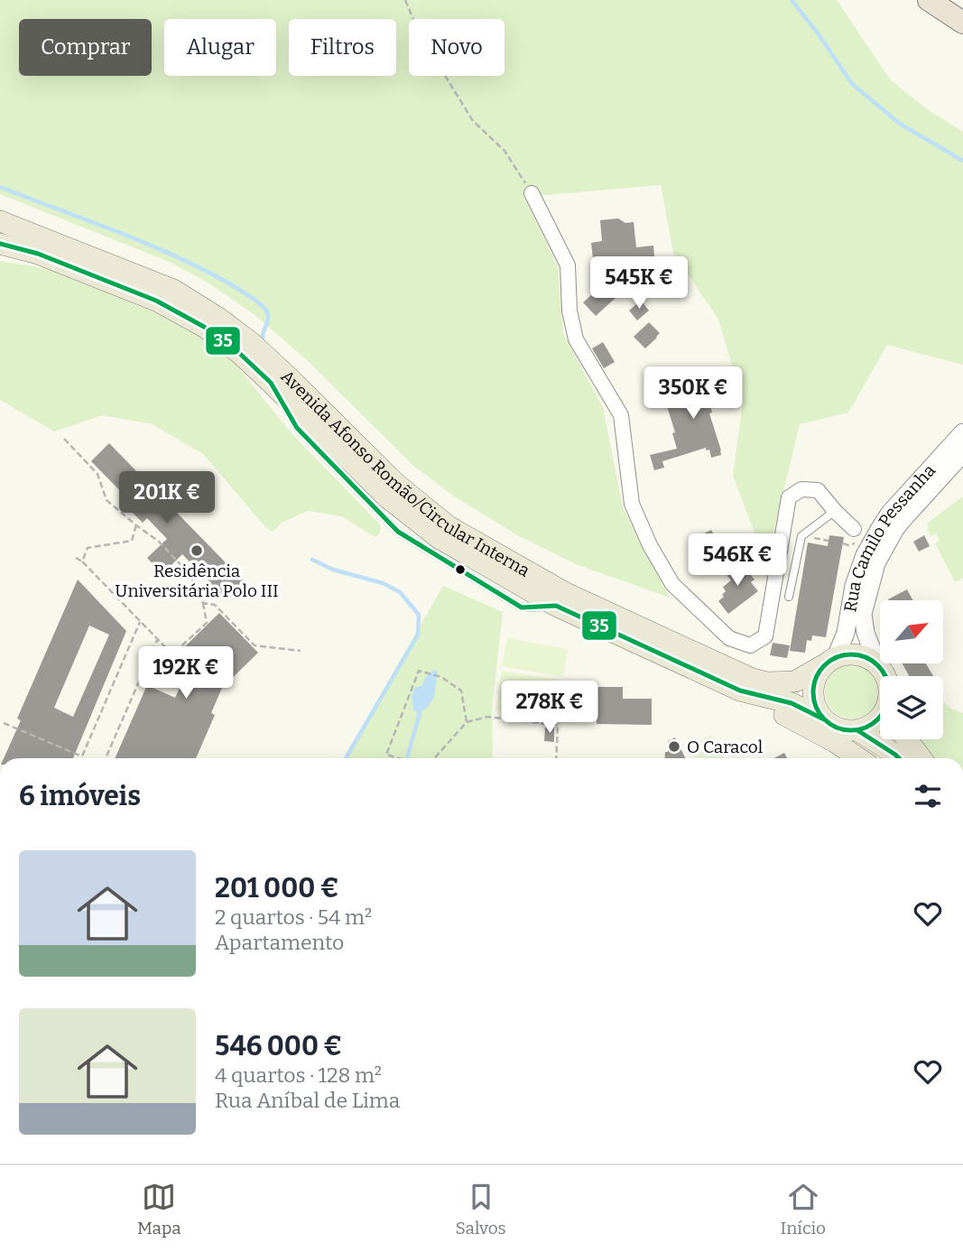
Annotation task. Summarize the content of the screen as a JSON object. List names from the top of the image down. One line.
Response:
{"streets":{"main road":["Avenida Afonso Romão/Circular Interna"],"street":["Rua Camilo Pessanha"]},"crossings":[["Avenida Afonso Romão/Circular Interna","Rua Camilo Pessanha"]],"places":["Residência Universitária Polo III","O Caracol"],"lines":["transit line 35"],"north":"top right","page":{"chip":["Comprar","Alugar","Filtros","Novo"],"price":["545K €","350K €","201K €","546K €","192K €","278K €"],"heading":"6 imóveis","list":[{"name":"201 000 €","note":"2 quartos · 54 m² · Apartamento"},{"name":"546 000 €","note":"4 quartos · 128 m² · Rua Aníbal de Lima"}],"tabs":["Mapa","Salvos","Início"]}}
